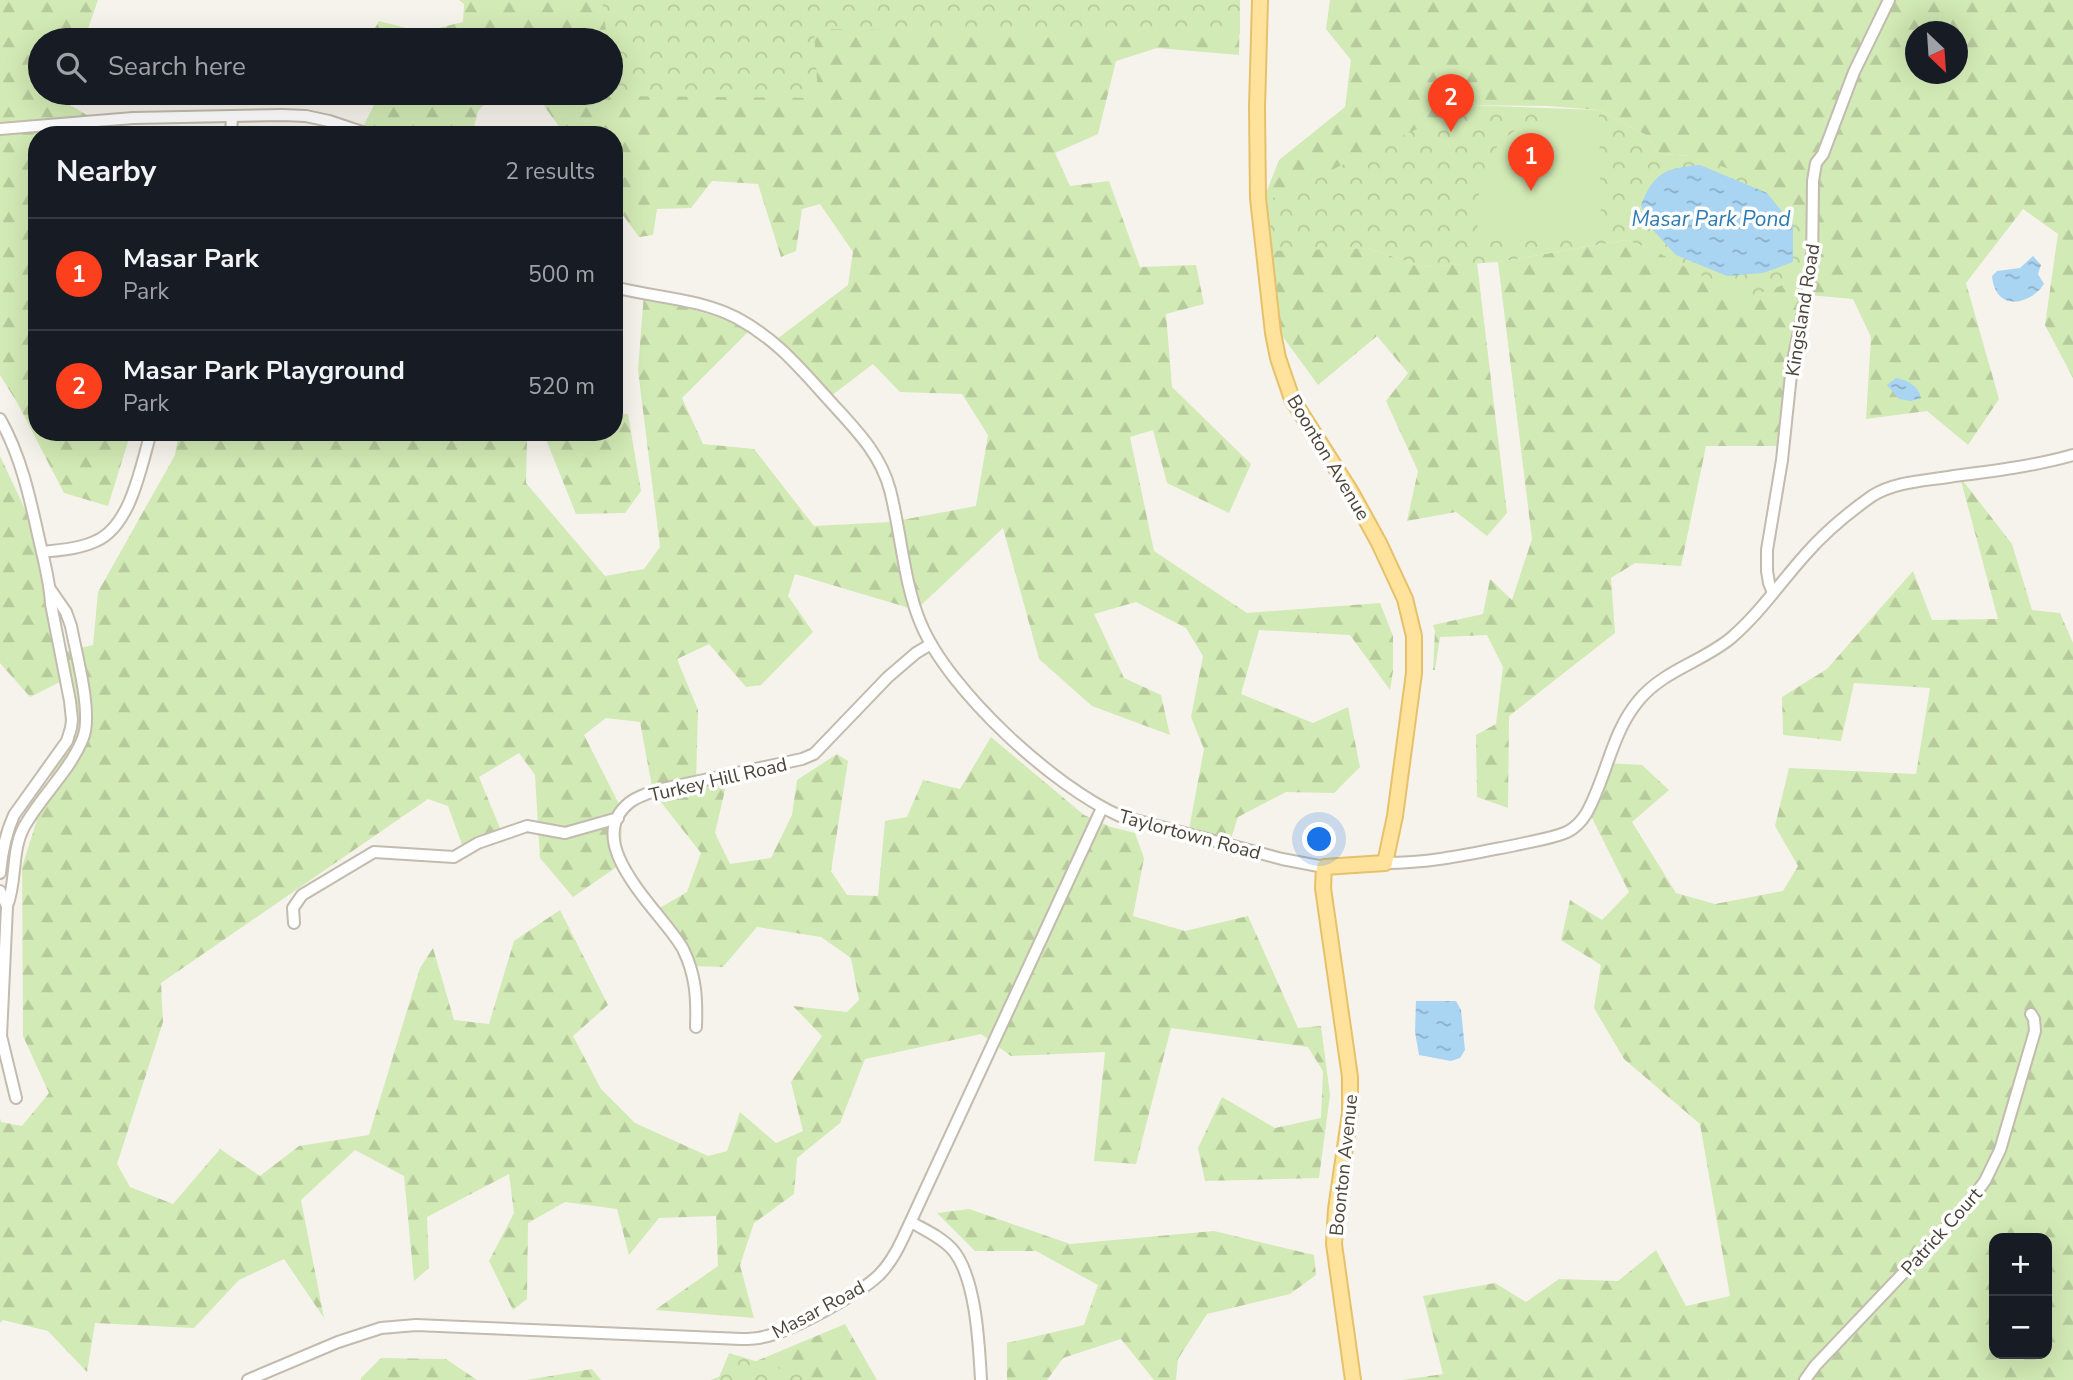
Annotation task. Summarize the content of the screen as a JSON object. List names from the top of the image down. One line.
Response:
{"streets":{"main road":["Boonton Avenue"],"street":["Kingsland Road","Turkey Hill Road","Taylortown Road","Patrick Court","Masar Road"]},"crossings":[["Boonton Avenue","Taylortown Road"],["Turkey Hill Road","Taylortown Road"],["Taylortown Road","Masar Road"]],"water":["Masar Park Pond"],"north":"bottom right","page":{"search":"Search here","pins":["2","1"],"heading":["Nearby","2 results"],"list":[{"mark":"1","name":"Masar Park","note":"Park","value":"500 m"},{"mark":"2","name":"Masar Park Playground","note":"Park","value":"520 m"}],"map_buttons":["+","−"]}}
